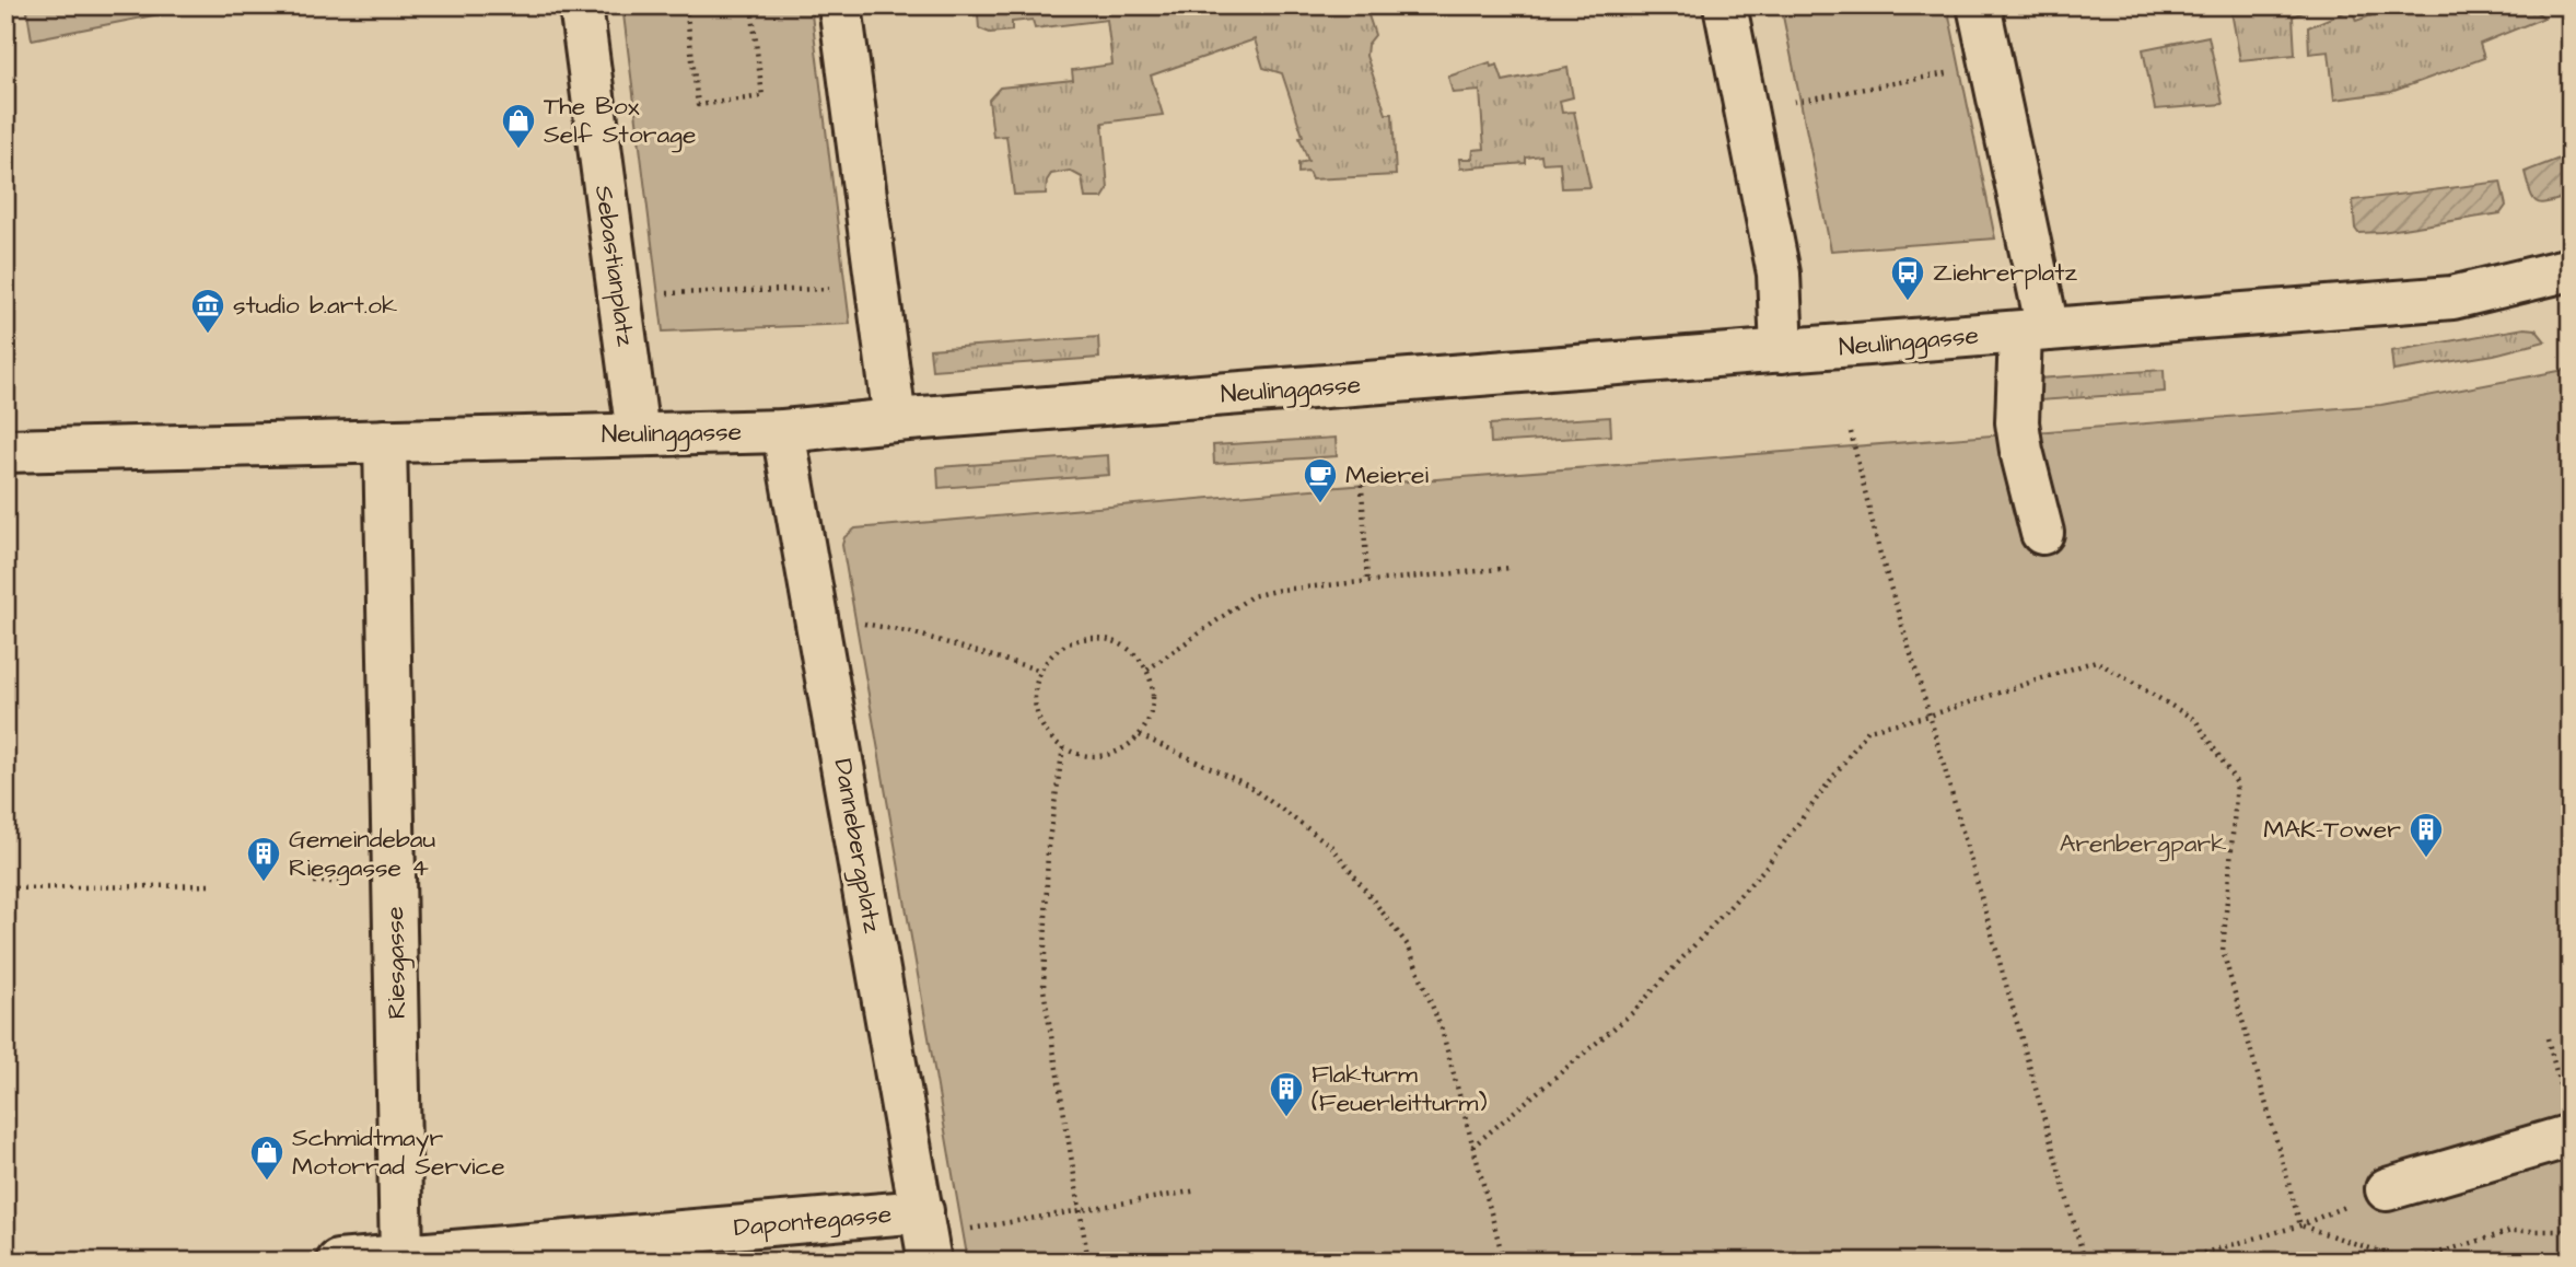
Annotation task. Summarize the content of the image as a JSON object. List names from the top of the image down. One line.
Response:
{"streets":{"street":["Sebastianplatz","Neulinggasse","Dannebergplatz","Riesgasse","Dapontegasse"]},"crossings":[["Sebastianplatz","Neulinggasse"],["Neulinggasse","Dannebergplatz"],["Neulinggasse","Riesgasse"],["Dannebergplatz","Dapontegasse"],["Riesgasse","Dapontegasse"]],"parks":["Arenbergpark"],"places":{"shop":["The Box Self Storage","Schmidtmayr Motorrad Service"],"bus stop":["Ziehrerplatz"],"museum":["studio b.art.ok"],"cafe":["Meierei"],"building":["MAK-Tower","Gemeindebau Riesgasse 4","Flakturm (Feuerleitturm)"]}}
